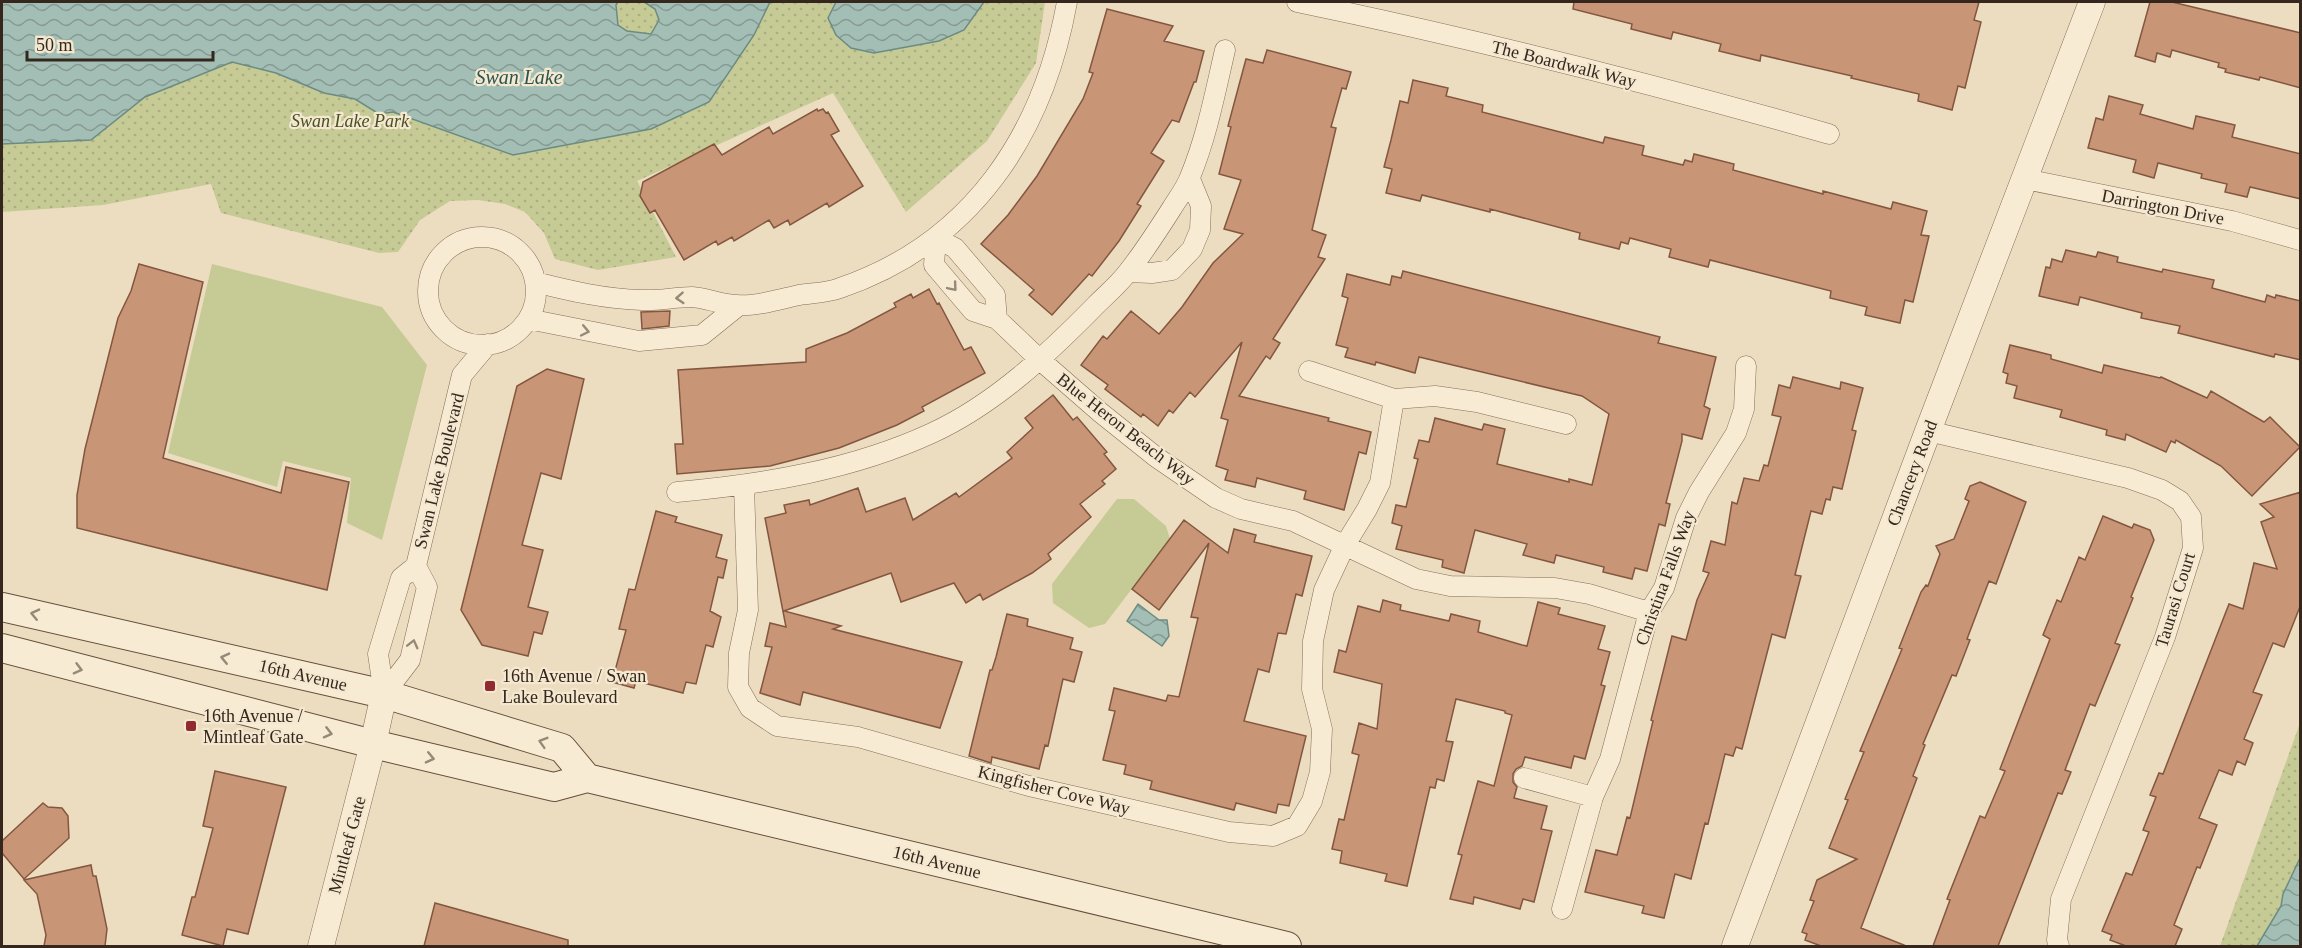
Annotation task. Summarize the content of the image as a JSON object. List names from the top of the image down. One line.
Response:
{"streets":{"main road":["16th Avenue"],"street":["The Boardwalk Way","Darrington Drive","Blue Heron Beach Way","Swan Lake Boulevard","Chancery Road","Christina Falls Way","Taurasi Court","Kingfisher Cove Way","Mintleaf Gate"]},"crossings":[["Darrington Drive","Chancery Road"],["Blue Heron Beach Way","Christina Falls Way"],["Blue Heron Beach Way","Kingfisher Cove Way"],["Swan Lake Boulevard","16th Avenue"],["Swan Lake Boulevard","Mintleaf Gate"],["Chancery Road","Taurasi Court"],["16th Avenue","Mintleaf Gate"]],"water":["Swan Lake"],"parks":["Swan Lake Park"],"places":{"transit":["16th Avenue / Swan Lake Boulevard","16th Avenue / Mintleaf Gate"]},"scale_bar":"50 m"}
